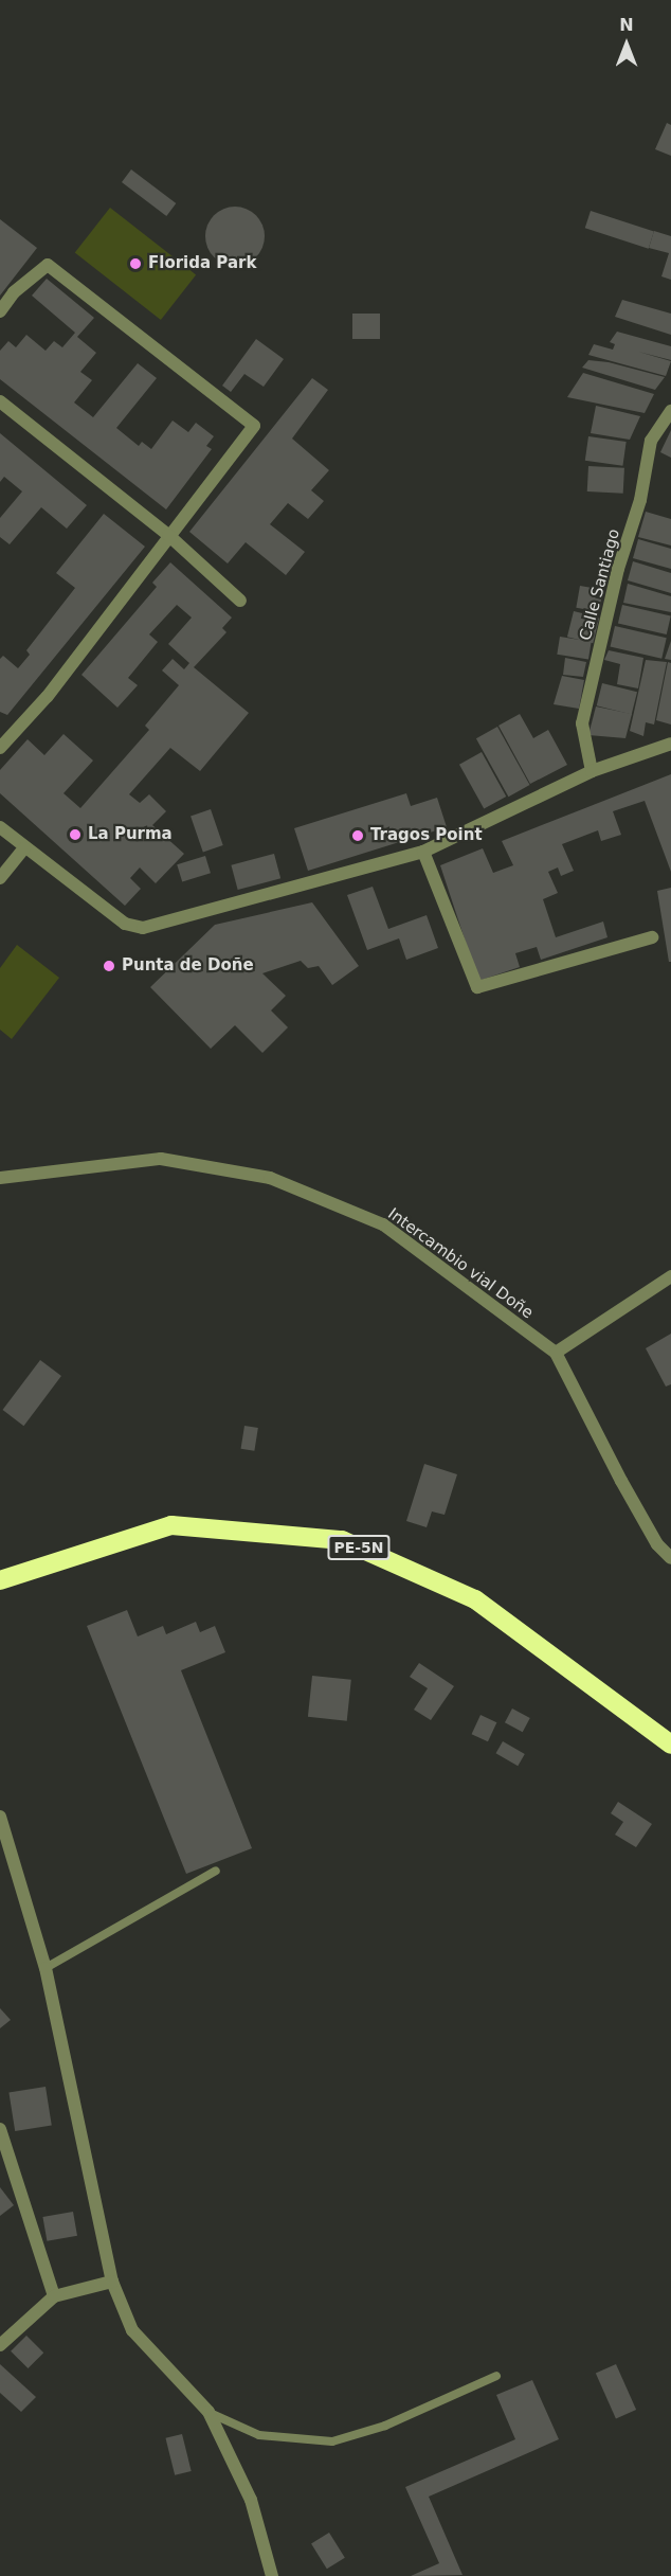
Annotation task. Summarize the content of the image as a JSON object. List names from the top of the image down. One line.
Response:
{"streets":{"highway":["PE-5N"],"street":["Calle Santiago","Intercambio vial Doñe"]},"places":["Florida Park","La Purma","Tragos Point","Punta de Doñe"],"north":"top"}
